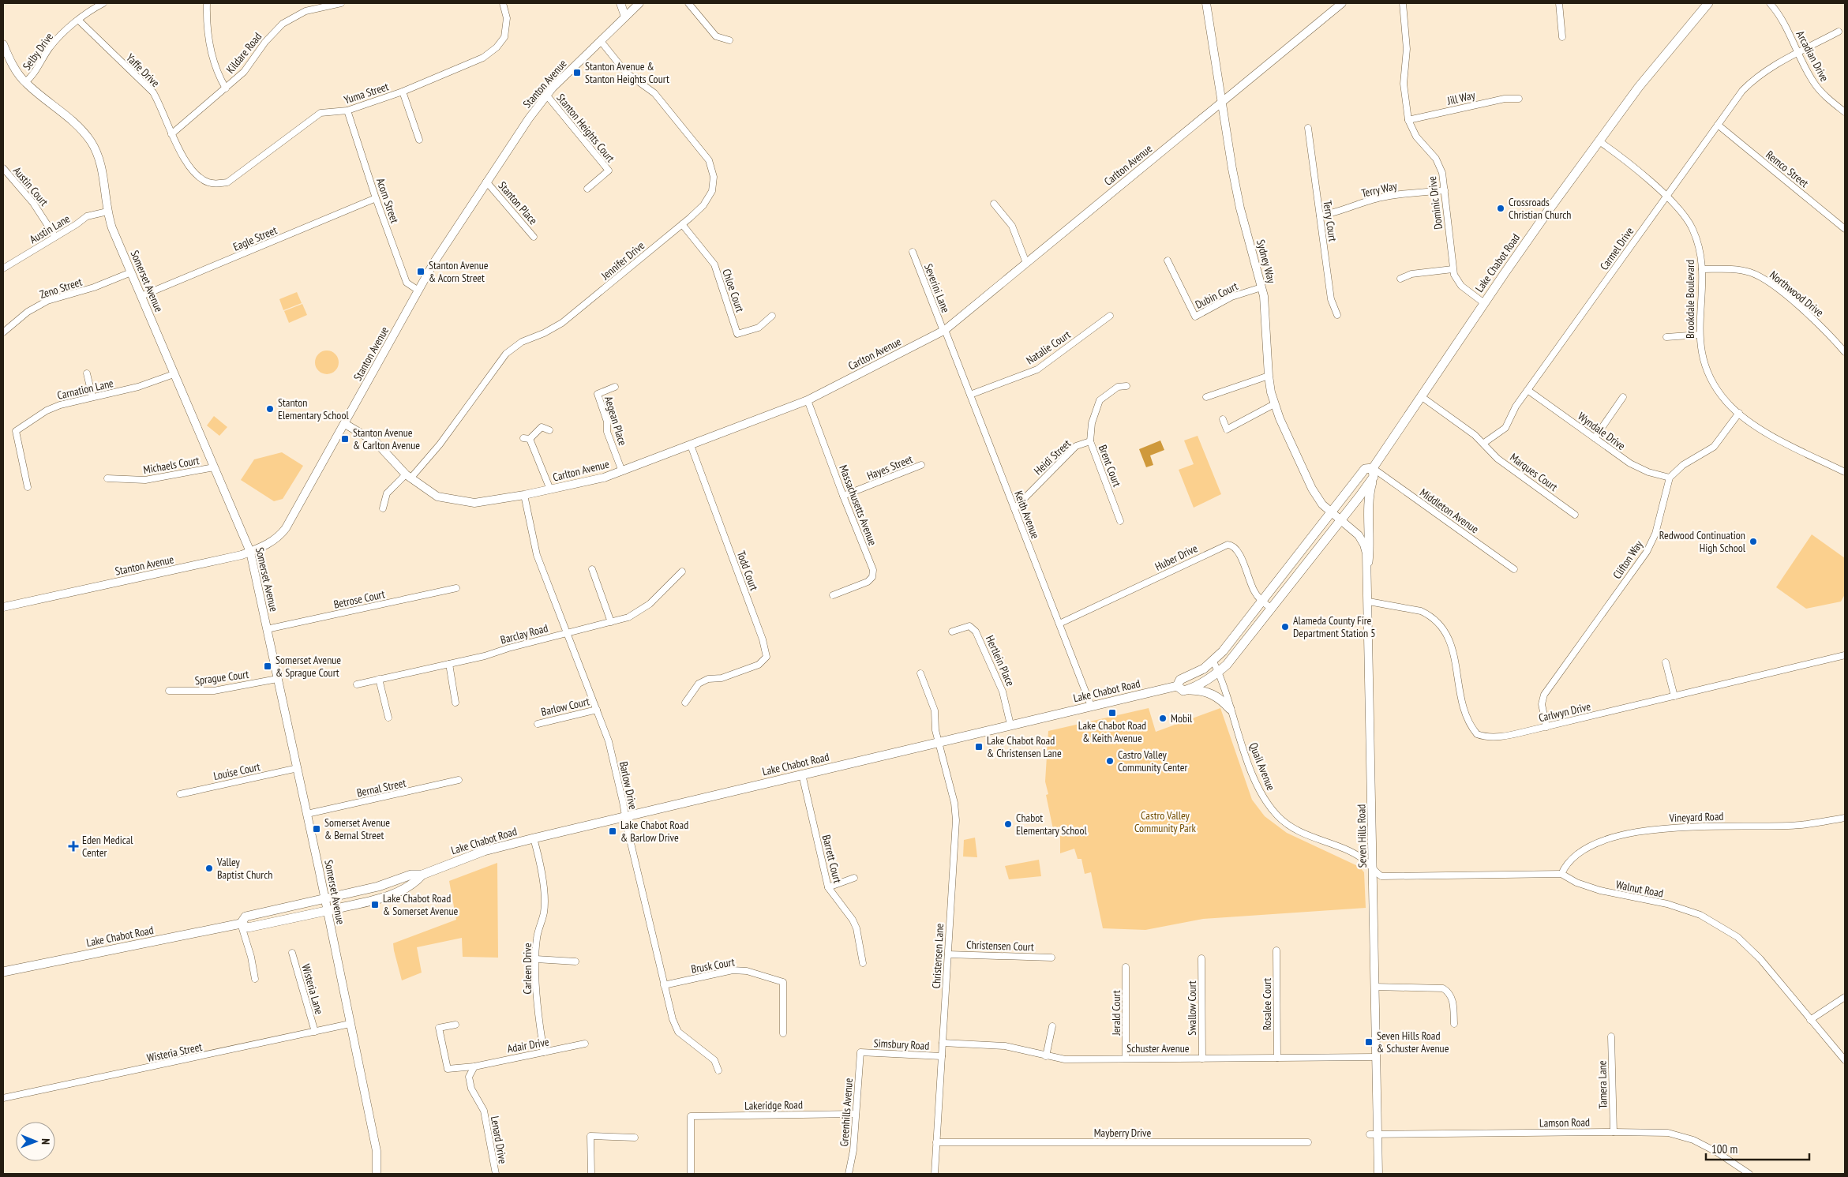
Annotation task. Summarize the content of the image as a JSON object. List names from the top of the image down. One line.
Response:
{"streets":{"main road":["Lake Chabot Road"],"street":["Selby Drive","Kildare Road","Arcadian Drive","Yaffe Drive","Stanton Avenue","Yuma Street","Jill Way","Stanton Heights Court","Carlton Avenue","Remco Street","Austin Court","Terry Way","Acorn Street","Stanton Place","Dominic Drive","Terry Court","Austin Lane","Eagle Street","Carmel Drive","Jennifer Drive","Sydney Way","Somerset Avenue","Zeno Street","Severini Lane","Chloe Court","Northwood Drive","Dubin Court","Brookdale Boulevard","Natalie Court","Carnation Lane","Aegean Place","Wyndale Drive","Heidi Street","Michaels Court","Brent Court","Hayes Street","Marques Court","Massachusetts Avenue","Middleton Avenue","Keith Avenue","Huber Drive","Clifton Way","Todd Court","Betrose Court","Barclay Road","Hertlein Place","Sprague Court","Barlow Court","Carlwyn Drive","Quail Avenue","Louise Court","Barlow Drive","Bernal Street","Vineyard Road","Seven Hills Road","Barrett Court","Walnut Road","Christensen Court","Christensen Lane","Brusk Court","Carleen Drive","Wisteria Lane","Rosalee Court","Swallow Court","Jerald Court","Simsbury Road","Adair Drive","Schuster Avenue","Wisteria Street","Tamera Lane","Lakeridge Road","Greenhills Avenue","Lamson Road","Mayberry Drive","Lenard Drive"]},"crossings":[["Selby Drive","Yaffe Drive"],["Selby Drive","Somerset Avenue"],["Kildare Road","Yaffe Drive"],["Arcadian Drive","Carmel Drive"],["Yaffe Drive","Yuma Street"],["Stanton Avenue","Stanton Heights Court"],["Stanton Avenue","Carlton Avenue"],["Stanton Avenue","Acorn Street"],["Stanton Avenue","Stanton Place"],["Stanton Avenue","Jennifer Drive"],["Stanton Avenue","Somerset Avenue"],["Yuma Street","Acorn Street"],["Jill Way","Dominic Drive"],["Carlton Avenue","Jennifer Drive"],["Carlton Avenue","Sydney Way"],["Carlton Avenue","Severini Lane"],["Carlton Avenue","Aegean Place"],["Carlton Avenue","Massachusetts Avenue"],["Carlton Avenue","Keith Avenue"],["Carlton Avenue","Todd Court"],["Carlton Avenue","Barlow Drive"],["Remco Street","Carmel Drive"],["Austin Court","Austin Lane"],["Terry Way","Dominic Drive"],["Terry Way","Terry Court"],["Acorn Street","Eagle Street"],["Dominic Drive","Lake Chabot Road"],["Austin Lane","Somerset Avenue"],["Eagle Street","Somerset Avenue"],["Carmel Drive","Brookdale Boulevard"],["Carmel Drive","Wyndale Drive"],["Carmel Drive","Marques Court"],["Jennifer Drive","Chloe Court"],["Sydney Way","Lake Chabot Road"],["Sydney Way","Dubin Court"],["Sydney Way","Seven Hills Road"],["Lake Chabot Road","Somerset Avenue"],["Lake Chabot Road","Brookdale Boulevard"],["Lake Chabot Road","Middleton Avenue"],["Lake Chabot Road","Keith Avenue"],["Lake Chabot Road","Huber Drive"],["Lake Chabot Road","Hertlein Place"],["Lake Chabot Road","Quail Avenue"],["Lake Chabot Road","Barlow Drive"],["Lake Chabot Road","Seven Hills Road"],["Lake Chabot Road","Barrett Court"],["Lake Chabot Road","Christensen Lane"],["Lake Chabot Road","Carleen Drive"],["Somerset Avenue","Zeno Street"],["Somerset Avenue","Carnation Lane"],["Somerset Avenue","Michaels Court"],["Somerset Avenue","Betrose Court"],["Somerset Avenue","Sprague Court"],["Somerset Avenue","Louise Court"],["Somerset Avenue","Bernal Street"],["Somerset Avenue","Wisteria Street"],["Severini Lane","Keith Avenue"],["Northwood Drive","Brookdale Boulevard"],["Natalie Court","Keith Avenue"],["Wyndale Drive","Clifton Way"],["Heidi Street","Brent Court"],["Heidi Street","Keith Avenue"],["Hayes Street","Massachusetts Avenue"],["Keith Avenue","Huber Drive"],["Clifton Way","Carlwyn Drive"],["Barclay Road","Barlow Drive"],["Barlow Court","Barlow Drive"],["Carlwyn Drive","Seven Hills Road"],["Quail Avenue","Seven Hills Road"],["Barlow Drive","Brusk Court"],["Vineyard Road","Walnut Road"],["Seven Hills Road","Schuster Avenue"],["Seven Hills Road","Lamson Road"],["Christensen Court","Christensen Lane"],["Christensen Lane","Simsbury Road"],["Christensen Lane","Schuster Avenue"],["Christensen Lane","Mayberry Drive"],["Carleen Drive","Adair Drive"],["Wisteria Lane","Wisteria Street"],["Rosalee Court","Schuster Avenue"],["Swallow Court","Schuster Avenue"],["Jerald Court","Schuster Avenue"],["Simsbury Road","Greenhills Avenue"],["Adair Drive","Lenard Drive"],["Tamera Lane","Lamson Road"],["Lakeridge Road","Greenhills Avenue"]],"parks":["Castro Valley Community Park"],"places":{"transit":["Stanton Avenue & Stanton Heights Court","Stanton Avenue & Acorn Street","Stanton Avenue & Carlton Avenue","Somerset Avenue & Sprague Court","Lake Chabot Road & Keith Avenue","Lake Chabot Road & Christensen Lane","Somerset Avenue & Bernal Street","Lake Chabot Road & Barlow Drive","Lake Chabot Road & Somerset Avenue","Seven Hills Road & Schuster Avenue"],"other":["Crossroads Christian Church","Stanton Elementary School","Redwood Continuation High School","Alameda County Fire Department Station 5","Mobil","Castro Valley Community Center","Chabot Elementary School","Valley Baptist Church"],"health":["Eden Medical Center"]},"scale_bar":"100 m","north":"right"}
